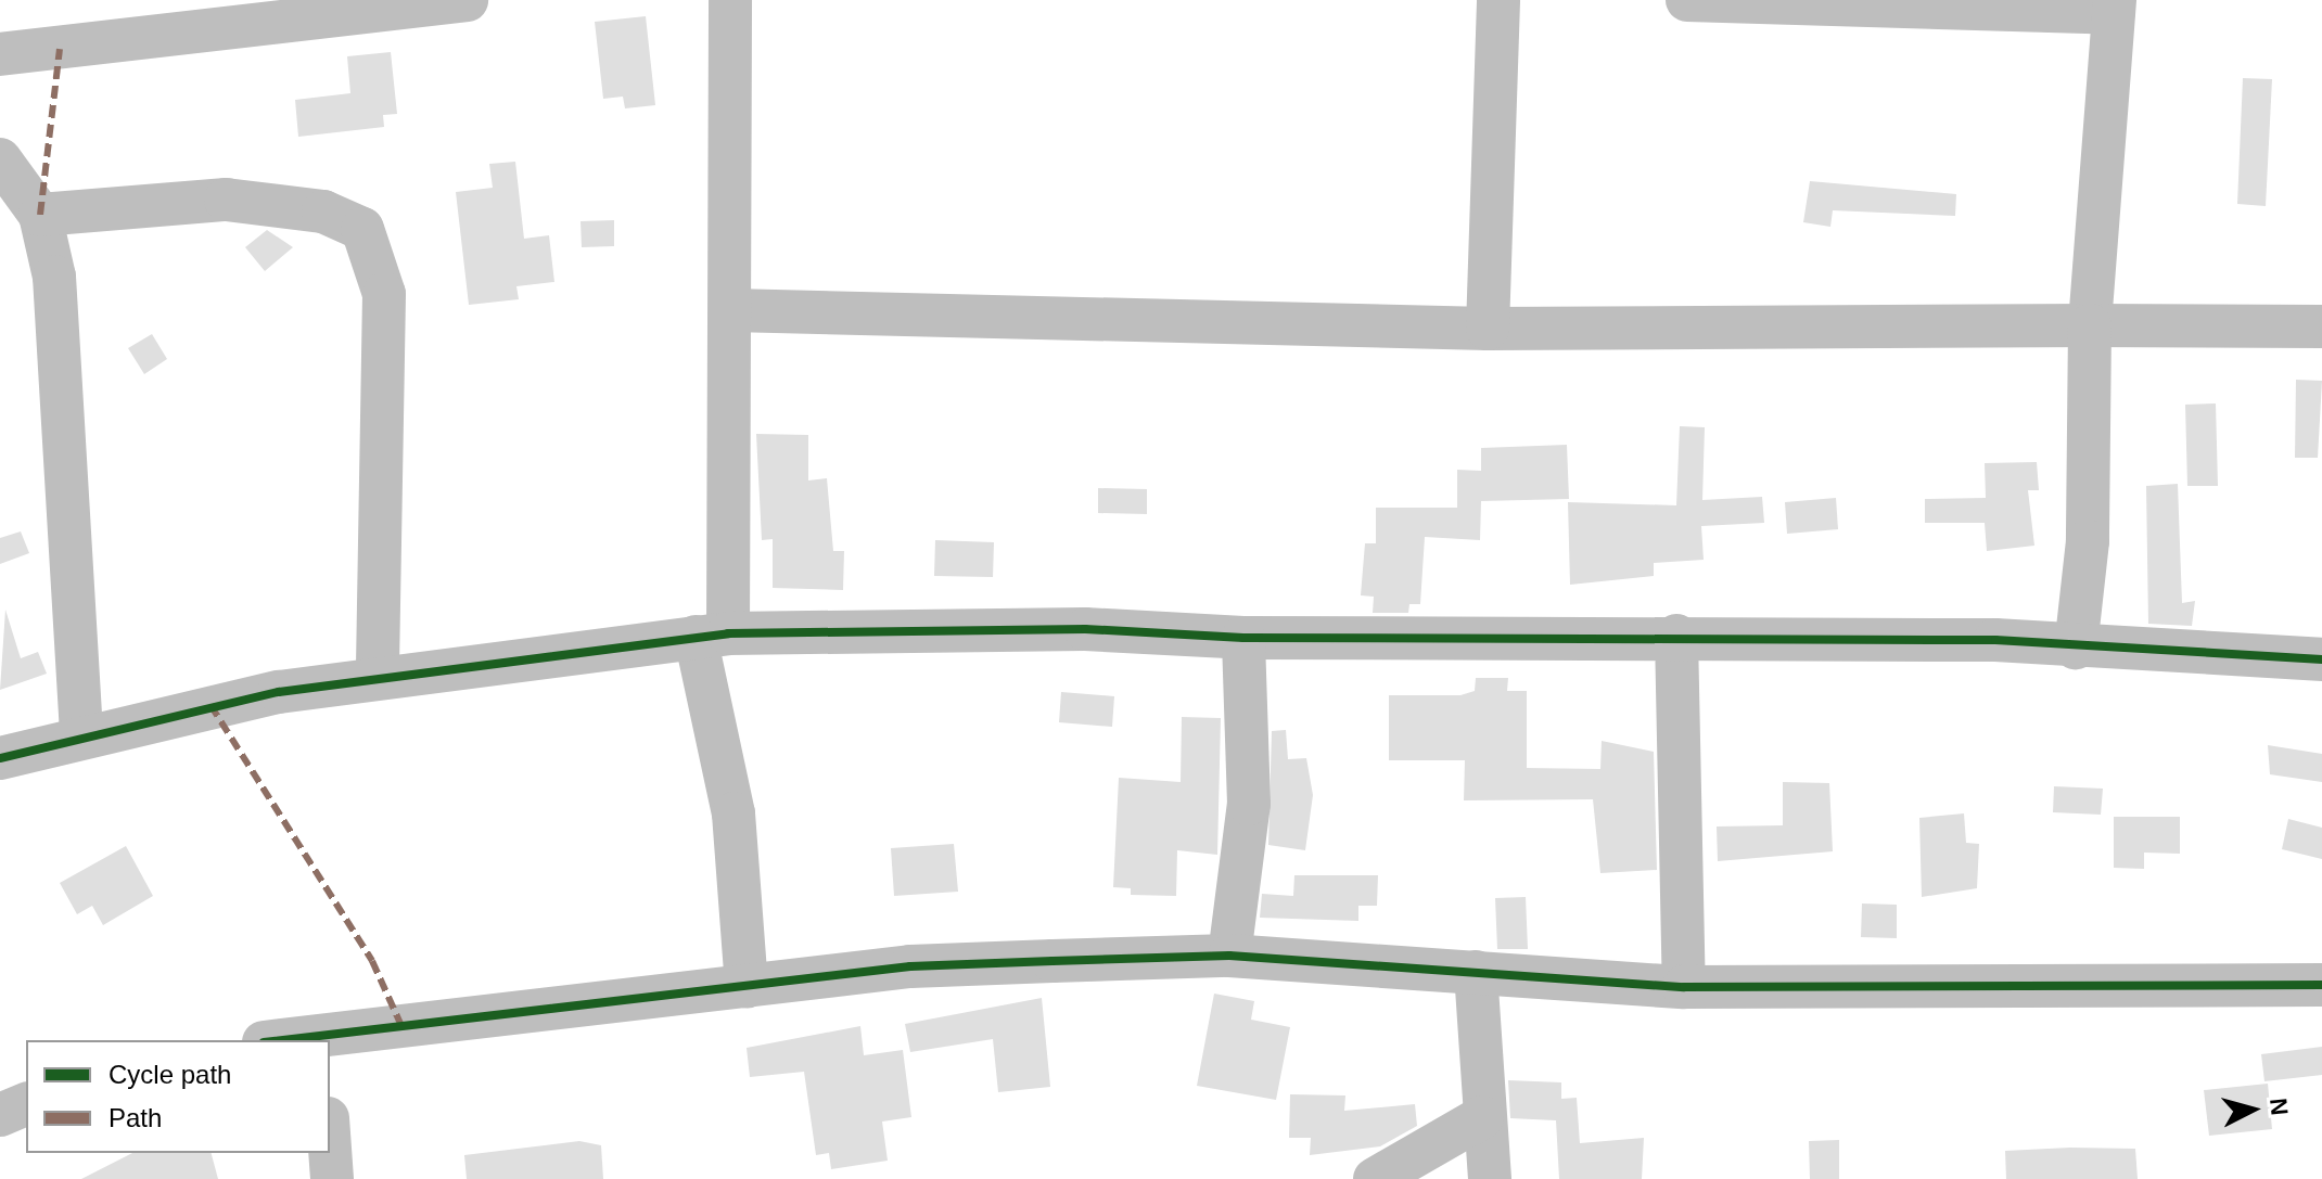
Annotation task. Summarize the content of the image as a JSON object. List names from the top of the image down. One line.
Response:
{"legend":["Cycle path","Path"],"north":"right"}
